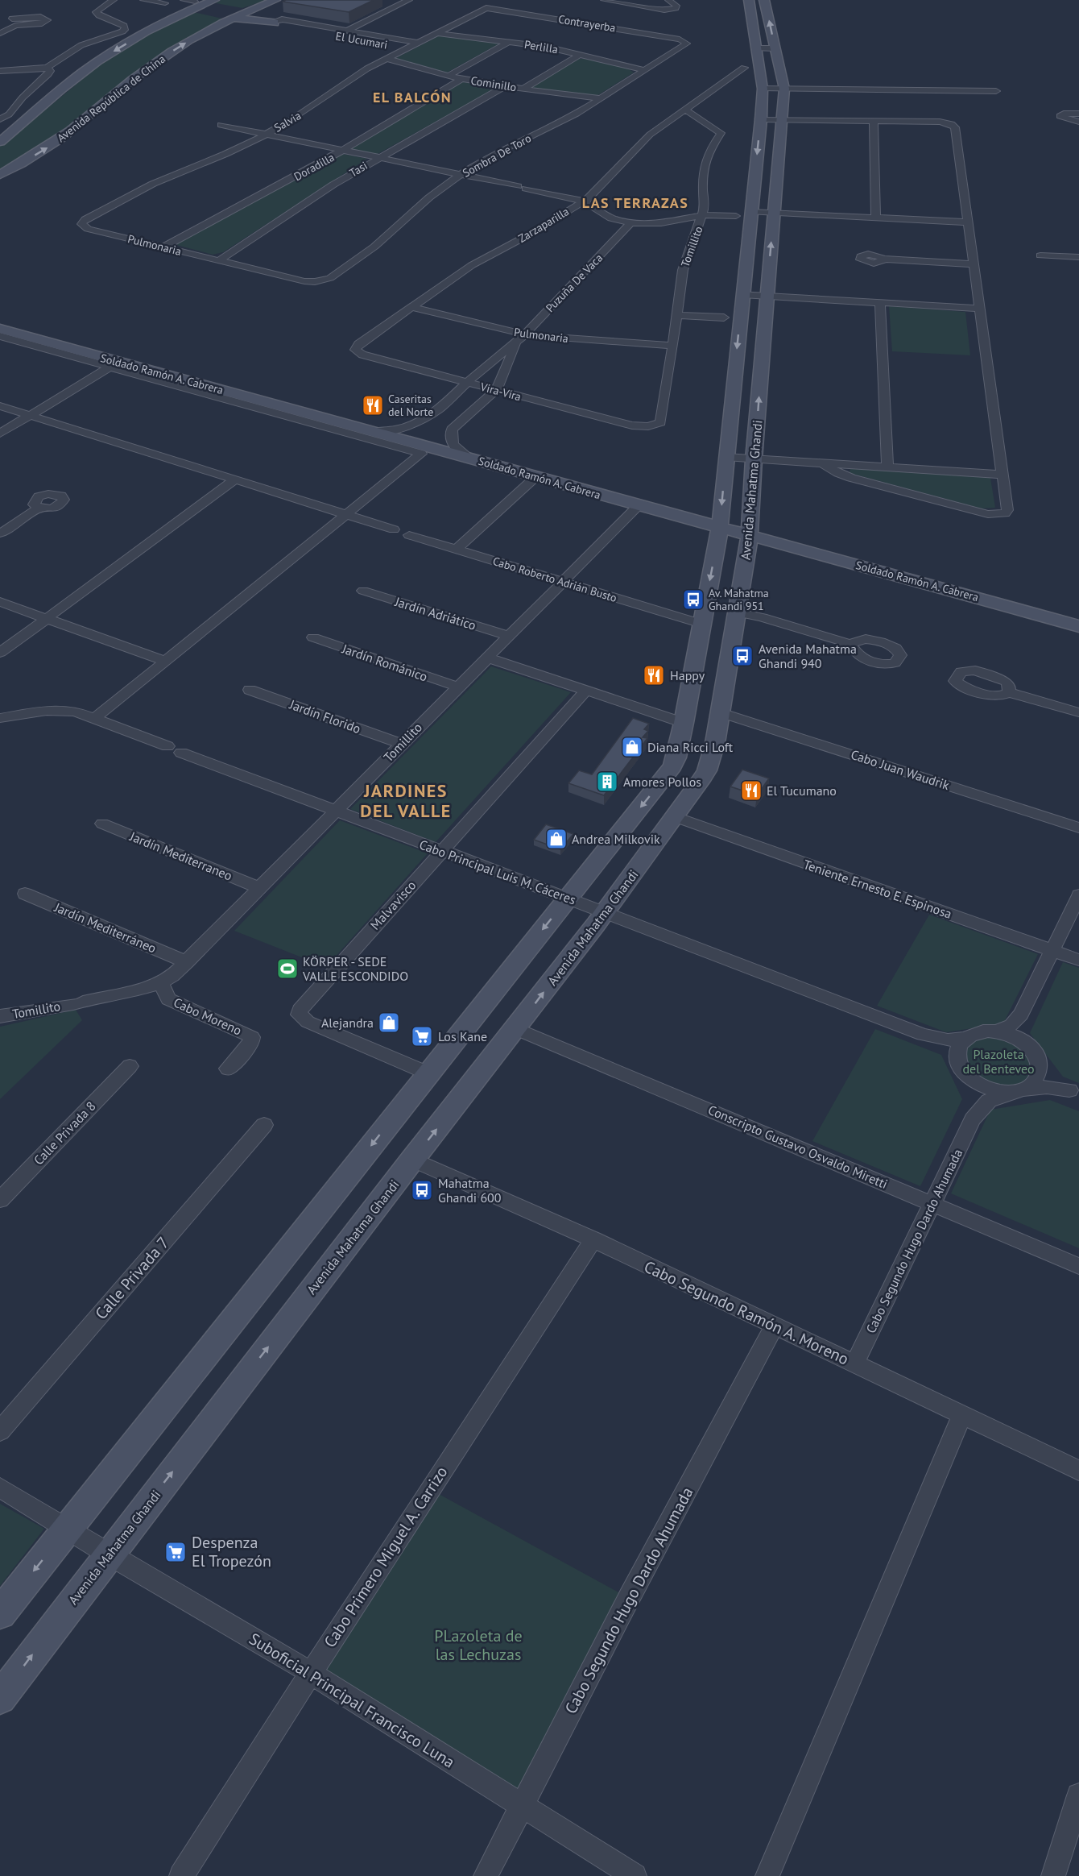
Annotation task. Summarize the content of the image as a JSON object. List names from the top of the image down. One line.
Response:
{"streets":{"main road":["Avenida República de China","Soldado Ramón A. Cabrera","Avenida Mahatma Ghandi"],"street":["Contrayerba","El Ucumari","Perlilla","Cominillo","Salvia","Sombra De Toro","Doradilla","Tasi","Zarzaparilla","Pulmonaria","Tomillito","Puzuña De Vaca","Vira-Vira","Cabo Roberto Adrián Busto","Jardín Adriático","Jardín Románico","Jardín Florido","Cabo Juan Waudrik","Jardín Mediterraneo","Cabo Principal Luis M. Cáceres","Teniente Ernesto E. Espinosa","Malvavisco","Jardín Mediterráneo","Cabo Moreno","Calle Privada 8","Conscripto Gustavo Osvaldo Miretti","Cabo Segundo Hugo Dardo Ahumada","Calle Privada 7","Cabo Segundo Ramón A. Moreno","Cabo Primero Miguel A. Carrizo","Suboficial Principal Francisco Luna"]},"crossings":[["Contrayerba","Salvia"],["Contrayerba","Sombra De Toro"],["El Ucumari","Salvia"],["Perlilla","Salvia"],["Perlilla","Sombra De Toro"],["Cominillo","Salvia"],["Cominillo","Sombra De Toro"],["Cominillo","Doradilla"],["Cominillo","Tasi"],["Salvia","Pulmonaria"],["Sombra De Toro","Pulmonaria"],["Doradilla","Pulmonaria"],["Tasi","Pulmonaria"],["Zarzaparilla","Pulmonaria"],["Zarzaparilla","Tomillito"],["Zarzaparilla","Vira-Vira"],["Pulmonaria","Tomillito"],["Pulmonaria","Puzuña De Vaca"],["Tomillito","Soldado Ramón A. Cabrera"],["Tomillito","Vira-Vira"],["Tomillito","Cabo Roberto Adrián Busto"],["Tomillito","Jardín Adriático"],["Tomillito","Jardín Románico"],["Tomillito","Jardín Florido"],["Tomillito","Jardín Mediterraneo"],["Tomillito","Cabo Principal Luis M. Cáceres"],["Tomillito","Jardín Mediterráneo"],["Tomillito","Cabo Moreno"],["Soldado Ramón A. Cabrera","Avenida Mahatma Ghandi"],["Avenida Mahatma Ghandi","Cabo Roberto Adrián Busto"],["Avenida Mahatma Ghandi","Cabo Juan Waudrik"],["Avenida Mahatma Ghandi","Cabo Principal Luis M. Cáceres"],["Avenida Mahatma Ghandi","Teniente Ernesto E. Espinosa"],["Avenida Mahatma Ghandi","Malvavisco"],["Avenida Mahatma Ghandi","Conscripto Gustavo Osvaldo Miretti"],["Avenida Mahatma Ghandi","Cabo Segundo Ramón A. Moreno"],["Avenida Mahatma Ghandi","Suboficial Principal Francisco Luna"],["Cabo Principal Luis M. Cáceres","Malvavisco"],["Cabo Principal Luis M. Cáceres","Cabo Segundo Hugo Dardo Ahumada"],["Conscripto Gustavo Osvaldo Miretti","Cabo Segundo Hugo Dardo Ahumada"],["Cabo Segundo Hugo Dardo Ahumada","Cabo Segundo Ramón A. Moreno"],["Cabo Segundo Hugo Dardo Ahumada","Suboficial Principal Francisco Luna"],["Cabo Segundo Ramón A. Moreno","Cabo Primero Miguel A. Carrizo"],["Cabo Primero Miguel A. Carrizo","Suboficial Principal Francisco Luna"]],"districts":["EL BALCÓN","LAS TERRAZAS","JARDINES DEL VALLE"],"parks":["Plazoleta del Benteveo","PLazoleta de las Lechuzas"],"places":{"restaurant":["Caseritas del Norte","Happy","El Tucumano"],"bus stop":["Av. Mahatma Ghandi 951","Avenida Mahatma Ghandi 940","Mahatma Ghandi 600"],"shop":["Diana Ricci Loft","Andrea Milkovik","Alejandra"],"building":["Amores Pollos"],"sports":["KÖRPER - SEDE VALLE ESCONDIDO"],"supermarket":["Los Kane","Despenza El Tropezón"]}}
